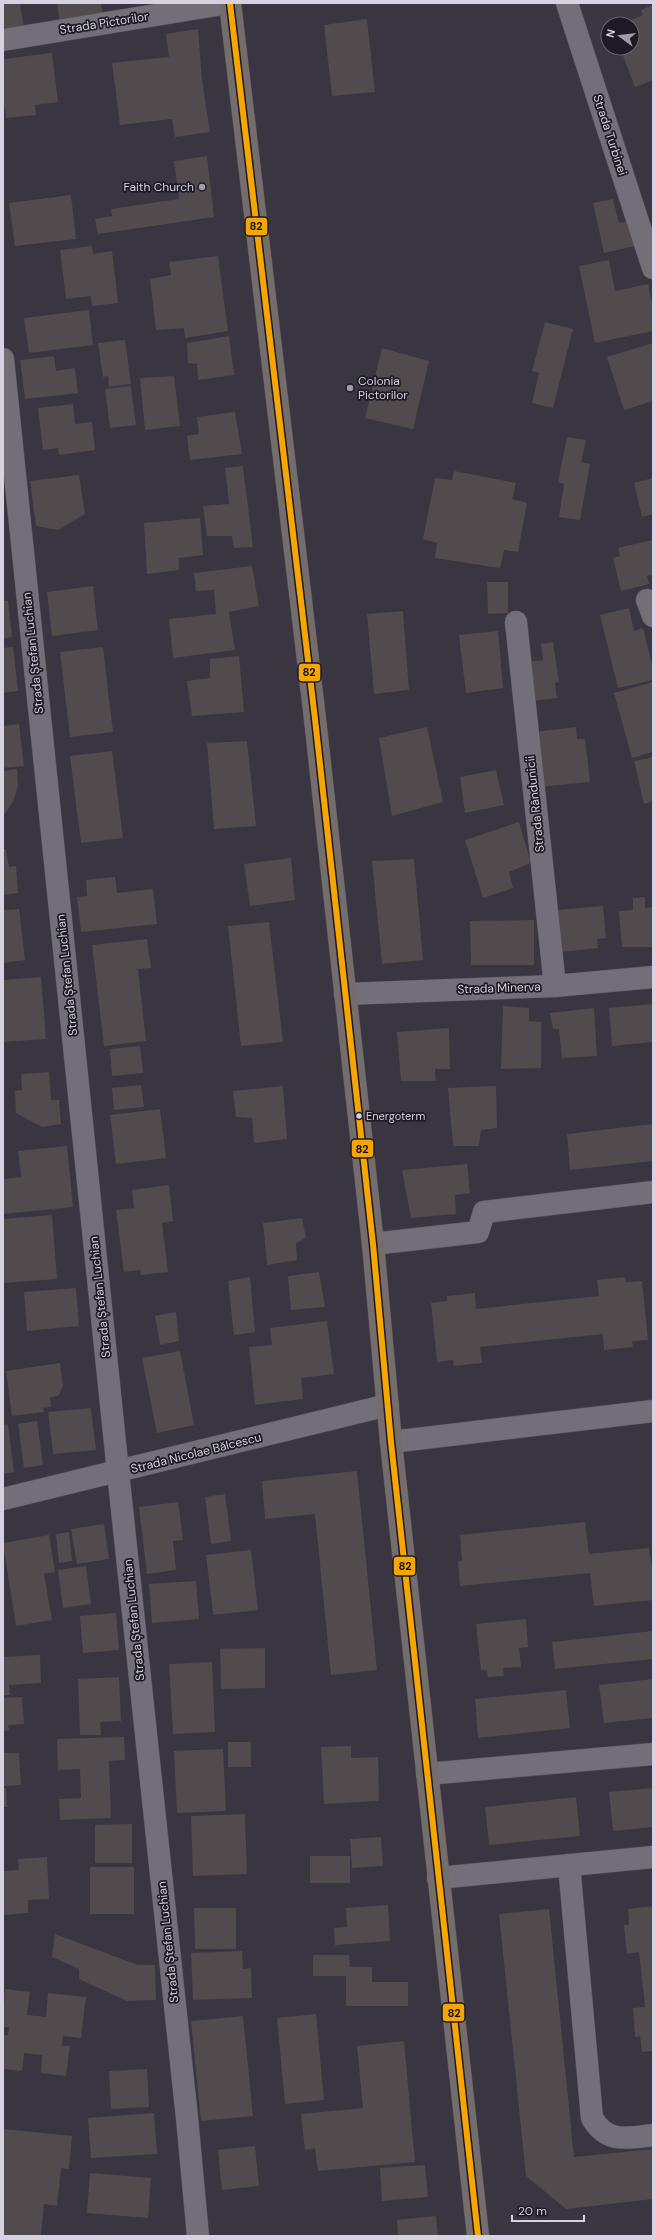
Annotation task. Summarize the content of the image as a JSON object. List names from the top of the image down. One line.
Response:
{"streets":{"street":["Strada Pictorilor","Strada Turbinei","Strada Ștefan Luchian","Strada Rândunicii","Strada Minerva","Strada Nicolae Bălcescu"]},"crossings":[["Strada Ștefan Luchian","Strada Nicolae Bălcescu"],["Strada Rândunicii","Strada Minerva"]],"places":["Faith Church","Colonia Pictorilor","Energoterm"],"lines":["transit line 82"],"scale_bar":"20 m","north":"left"}
